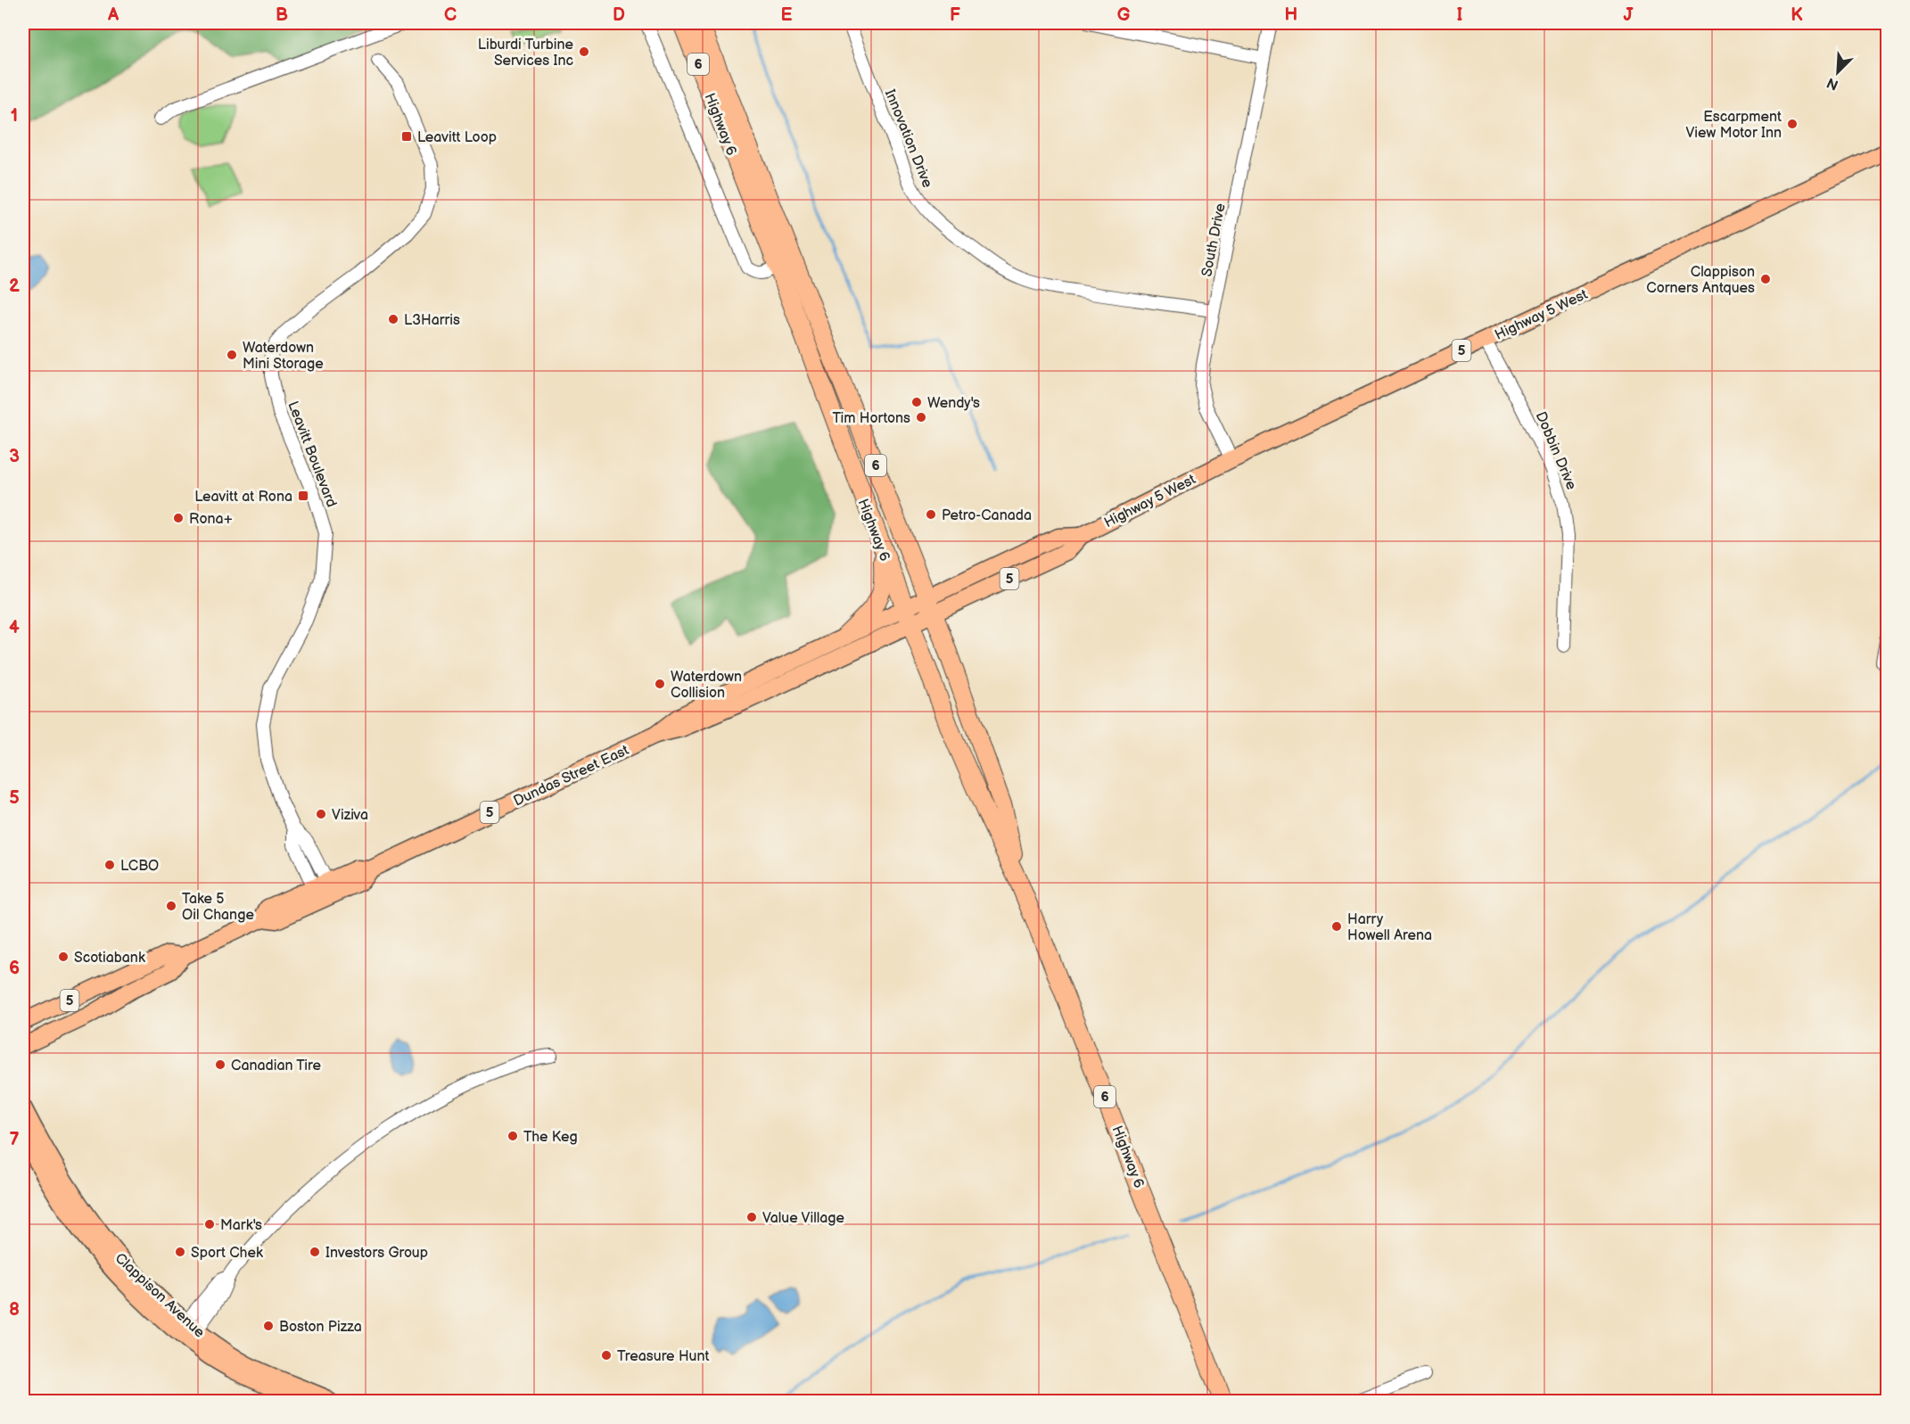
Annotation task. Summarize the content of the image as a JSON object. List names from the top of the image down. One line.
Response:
{"streets":{"highway":["6","Highway 6"],"main road":["Highway 5 West","5","Dundas Street East","Clappison Avenue"],"street":["Innovation Drive","South Drive","Dobbin Drive","Leavitt Boulevard"]},"crossings":[["Highway 6","Highway 5 West"],["Highway 6","5"],["Highway 6","Dundas Street East"],["Innovation Drive","South Drive"],["South Drive","Highway 5 West"],["Highway 5 West","5"],["Highway 5 West","Dobbin Drive"],["5","Dundas Street East"],["Leavitt Boulevard","Dundas Street East"]],"places":{"other":["Liburdi Turbine Services Inc","Escarpment View Motor Inn","Clappison Corners Antques","L3Harris","Waterdown Mini Storage","Wendy's","Tim Hortons","Petro-Canada","Rona+","Waterdown Collision","Viziva","LCBO","Take 5 Oil Change","Harry Howell Arena","Scotiabank","Canadian Tire","The Keg","Value Village","Mark's","Sport Chek","Investors Group","Boston Pizza","Treasure Hunt"],"transit":["Leavitt Loop","Leavitt at Rona"]},"north":"bottom left","grid":{"columns":["A","B","C","D","E","F","G","H","I","J","K"],"rows":["1","2","3","4","5","6","7","8"]}}
